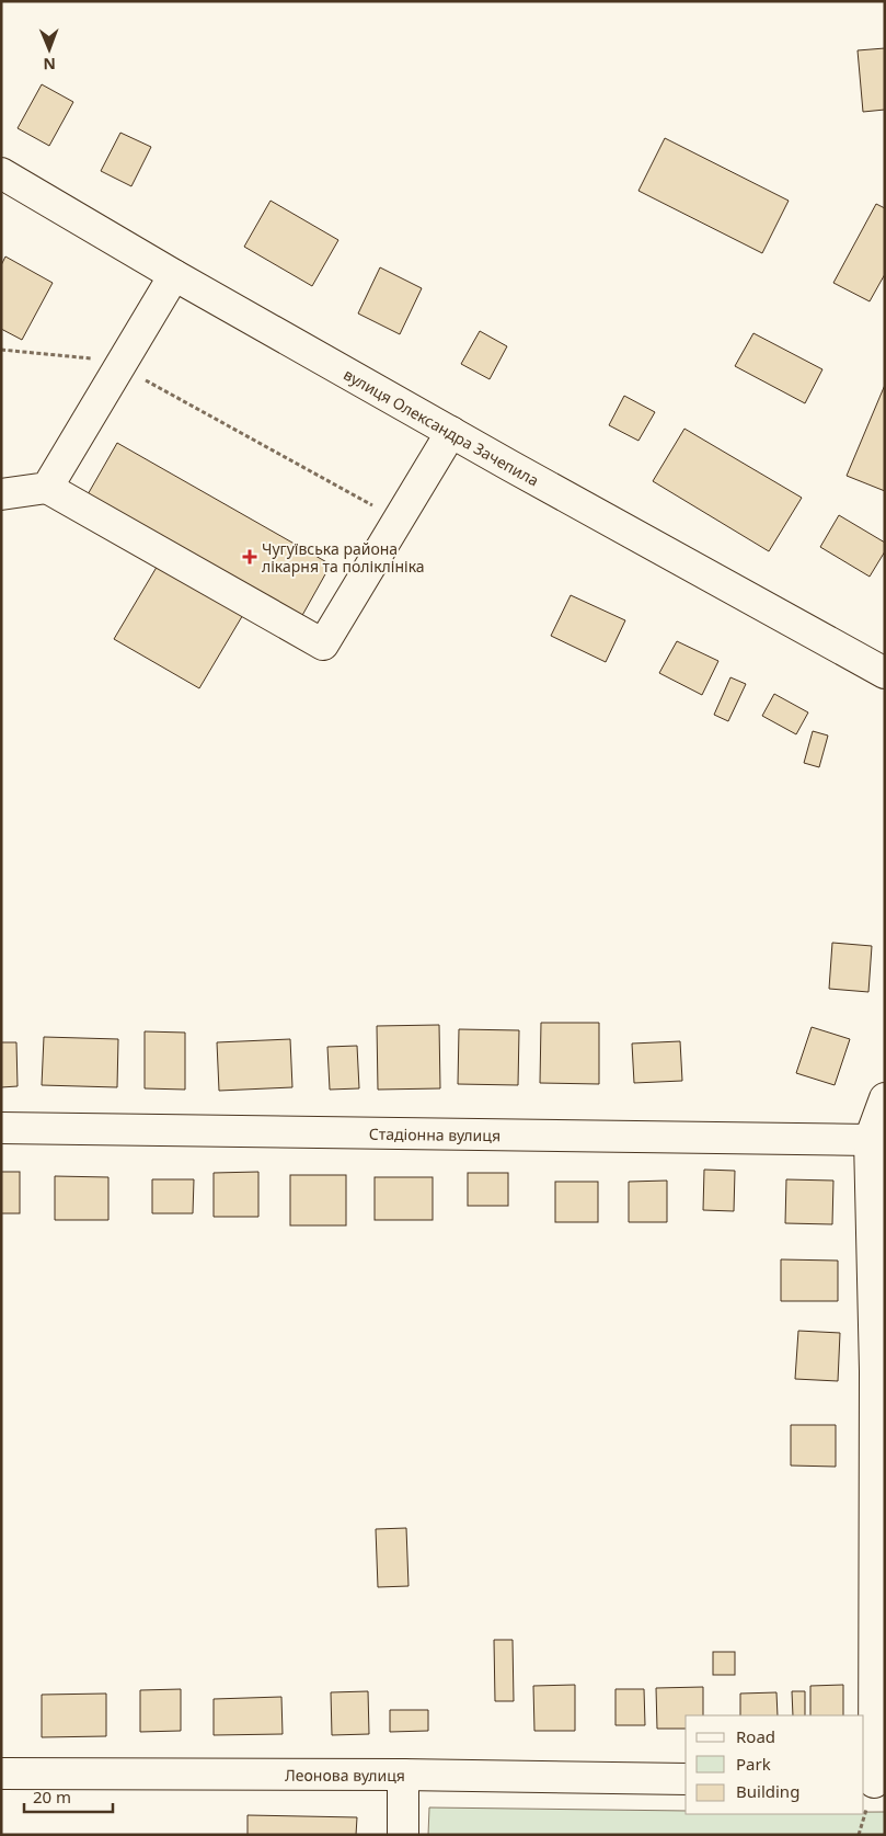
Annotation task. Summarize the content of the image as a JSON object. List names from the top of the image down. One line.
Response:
{"streets":{"street":["вулиця Олександра Зачепила","Стадіонна вулиця","Леонова вулиця"]},"places":{"health":["Чугуївська района лікарня та поліклініка"]},"legend":["Road","Park","Building"],"scale_bar":"20 m","north":"bottom"}
